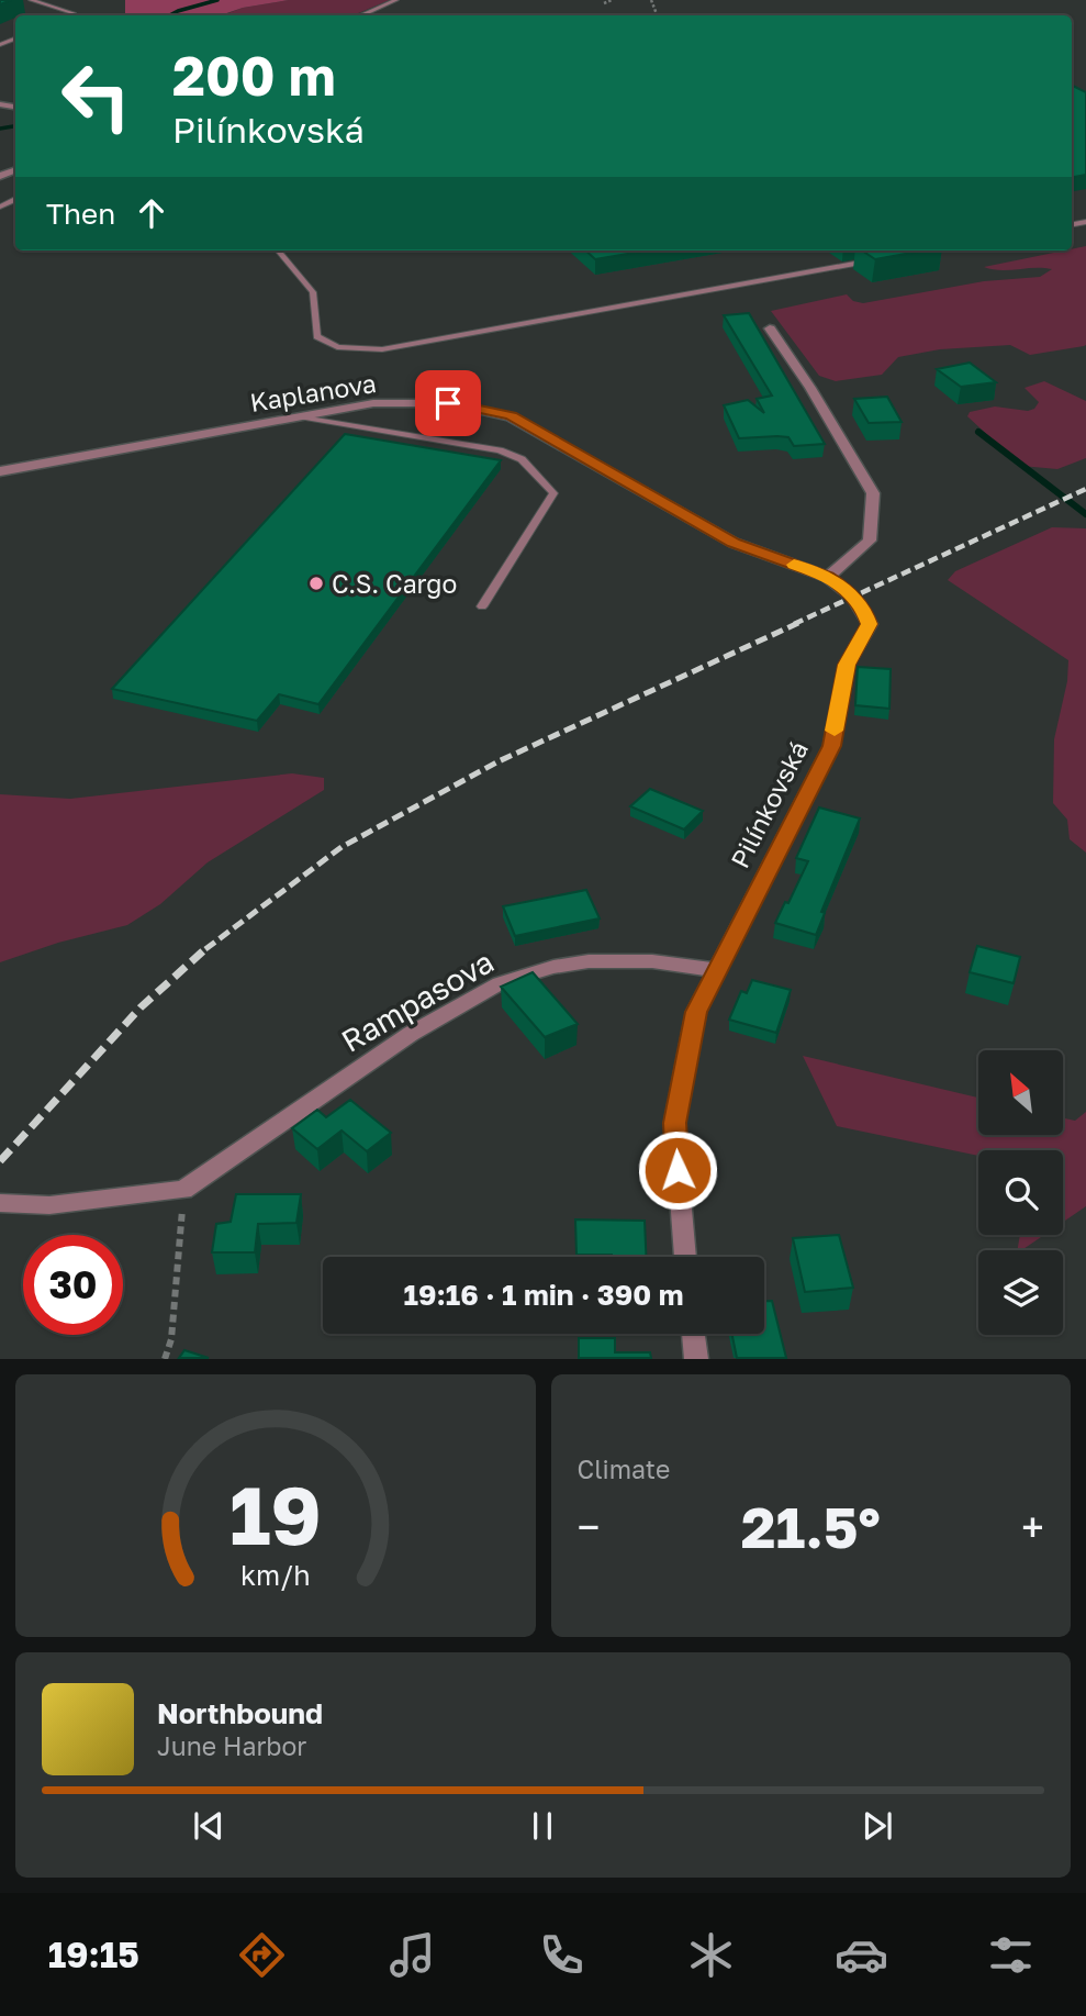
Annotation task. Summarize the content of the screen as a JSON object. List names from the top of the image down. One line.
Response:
{"streets":{"street":["Kaplanova","Pilínkovská","Rampasova"]},"crossings":[["Kaplanova","Pilínkovská"],["Pilínkovská","Rampasova"]],"places":["C.S. Cargo"],"north":"top left","page":{"turn":["200 m","Pilínkovská"],"then":"Then","limit":"30","trip":"19:16 · 1 min · 390 m","tile":"Climate","heat":["−","21.5°","+"],"song":["Northbound","June Harbor"],"tabs":"19:15","gauge":["19","km/h"]}}
